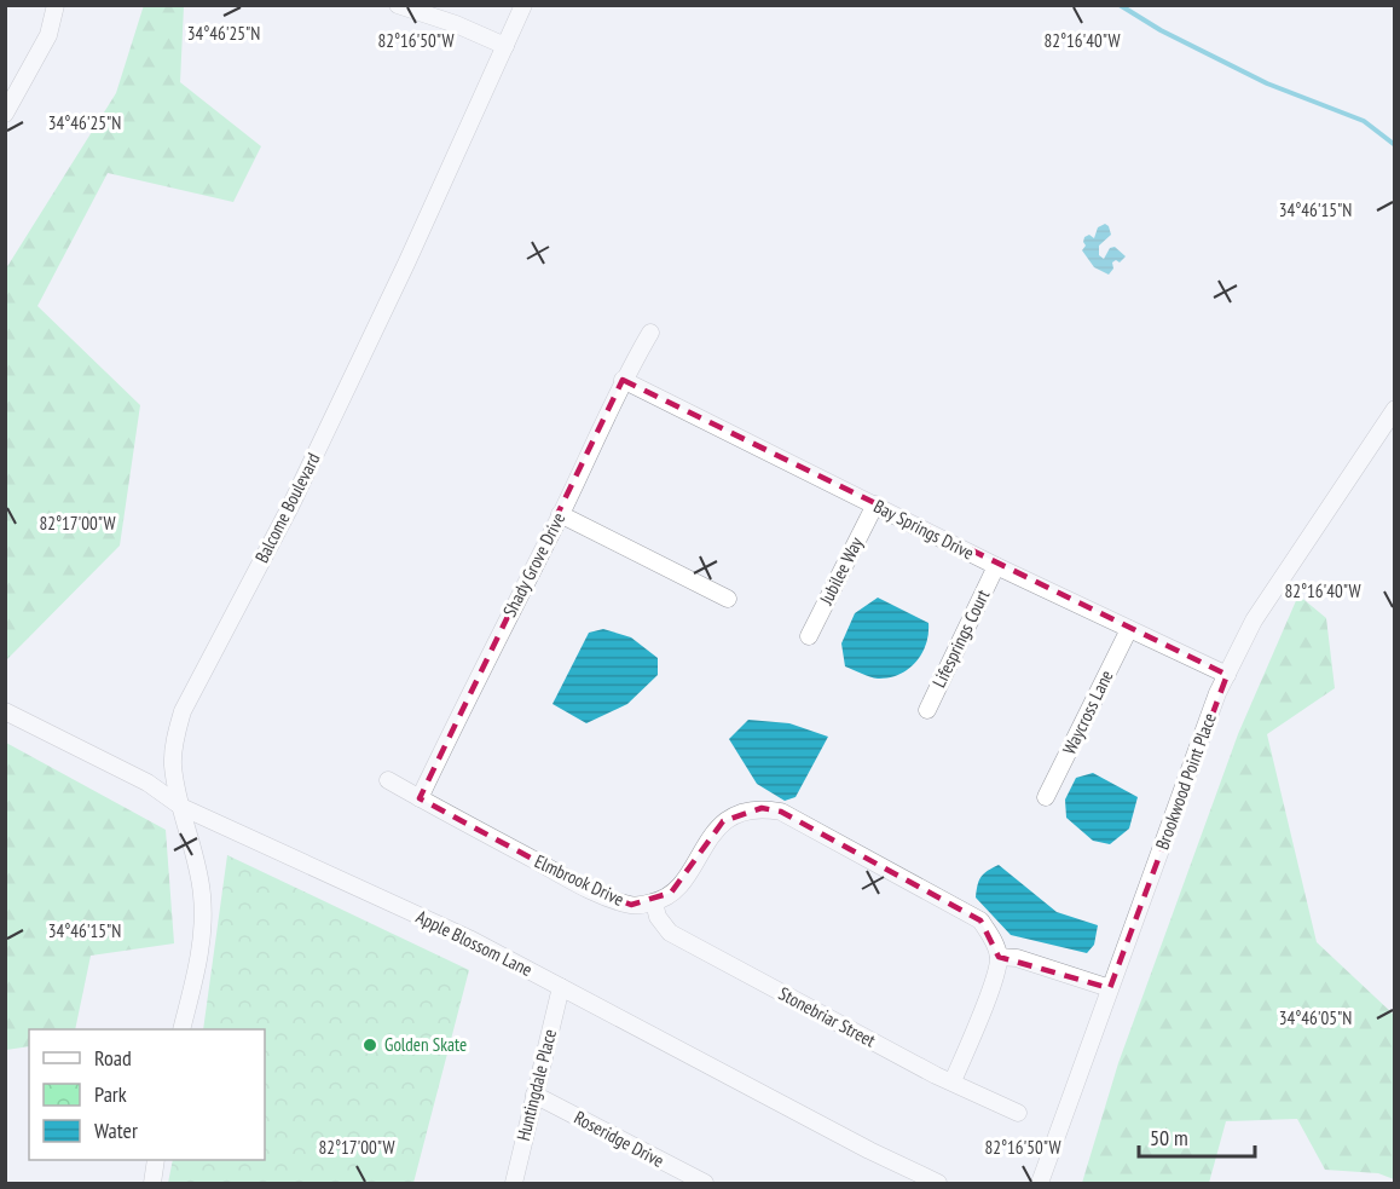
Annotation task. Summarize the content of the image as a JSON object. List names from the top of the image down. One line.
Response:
{"streets":{"street":["Balcome Boulevard","Bay Springs Drive","Shady Grove Drive","Jubilee Way","Lifesprings Court","Waycross Lane","Brookwood Point Place","Elmbrook Drive","Apple Blossom Lane","Stonebriar Street","Huntingdale Place","Roseridge Drive"]},"crossings":[["Balcome Boulevard","Apple Blossom Lane"],["Bay Springs Drive","Shady Grove Drive"],["Bay Springs Drive","Jubilee Way"],["Bay Springs Drive","Lifesprings Court"],["Bay Springs Drive","Waycross Lane"],["Bay Springs Drive","Brookwood Point Place"],["Shady Grove Drive","Elmbrook Drive"],["Elmbrook Drive","Stonebriar Street"],["Apple Blossom Lane","Huntingdale Place"],["Huntingdale Place","Roseridge Drive"]],"places":["Golden Skate"],"legend":["Road","Park","Water"],"scale_bar":"50 m","coordinates":["34°46'25\"N","82°16'50\"W","82°16'40\"W","34°46'15\"N","82°17'00\"W","34°46'05\"N"]}
